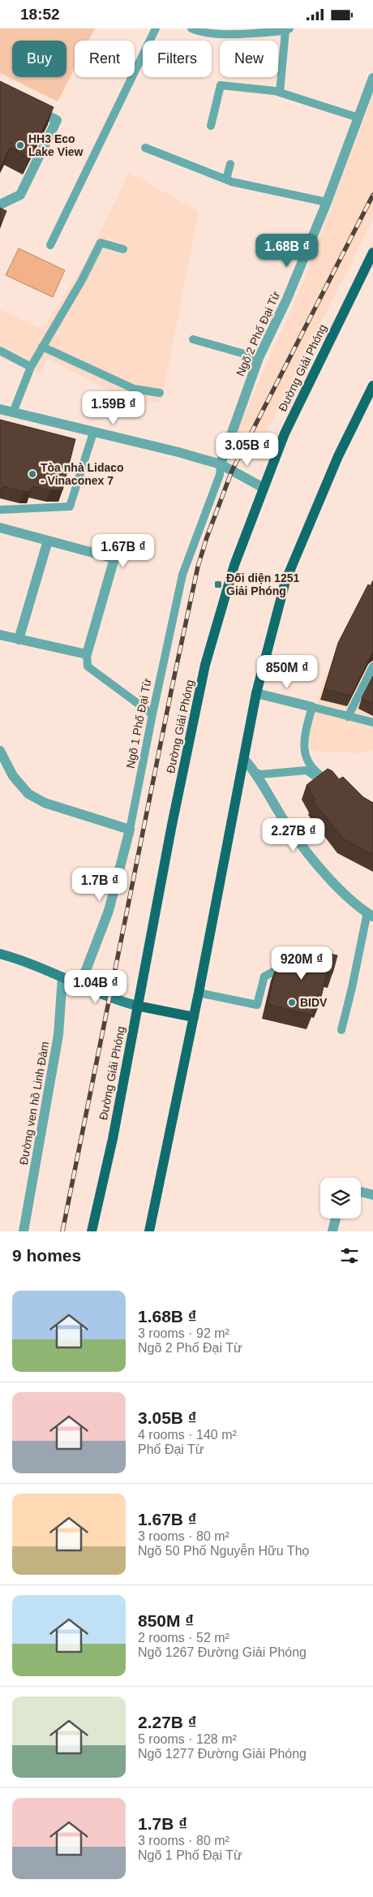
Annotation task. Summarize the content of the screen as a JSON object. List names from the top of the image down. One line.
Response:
{"streets":{"main road":["Đường Giải Phóng"],"street":["Ngõ 2 Phố Đại Từ","Ngõ 1 Phố Đại Từ","Đường ven hồ Linh Đàm"]},"crossings":[["Ngõ 2 Phố Đại Từ","Ngõ 1 Phố Đại Từ"]],"places":{"other":["HH3 Eco Lake View","Tòa nhà Lidaco - Vinaconex 7","BIDV"],"transit":["Đối diện 1251 Giải Phóng"]},"page":{"status":"18:52","chip":["Buy","Rent","Filters","New"],"price":["1.68B ₫","1.59B ₫","3.05B ₫","1.67B ₫","850M ₫","2.27B ₫","1.7B ₫","920M ₫","1.04B ₫"],"heading":"9 homes","list":[{"name":"1.68B ₫","note":"3 rooms · 92 m² · Ngõ 2 Phố Đại Từ"},{"name":"3.05B ₫","note":"4 rooms · 140 m² · Phố Đại Từ"},{"name":"1.67B ₫","note":"3 rooms · 80 m² · Ngõ 50 Phố Nguyễn Hữu Thọ"},{"name":"850M ₫","note":"2 rooms · 52 m² · Ngõ 1267 Đường Giải Phóng"},{"name":"2.27B ₫","note":"5 rooms · 128 m² · Ngõ 1277 Đường Giải Phóng"},{"name":"1.7B ₫","note":"3 rooms · 80 m² · Ngõ 1 Phố Đại Từ"}]}}
